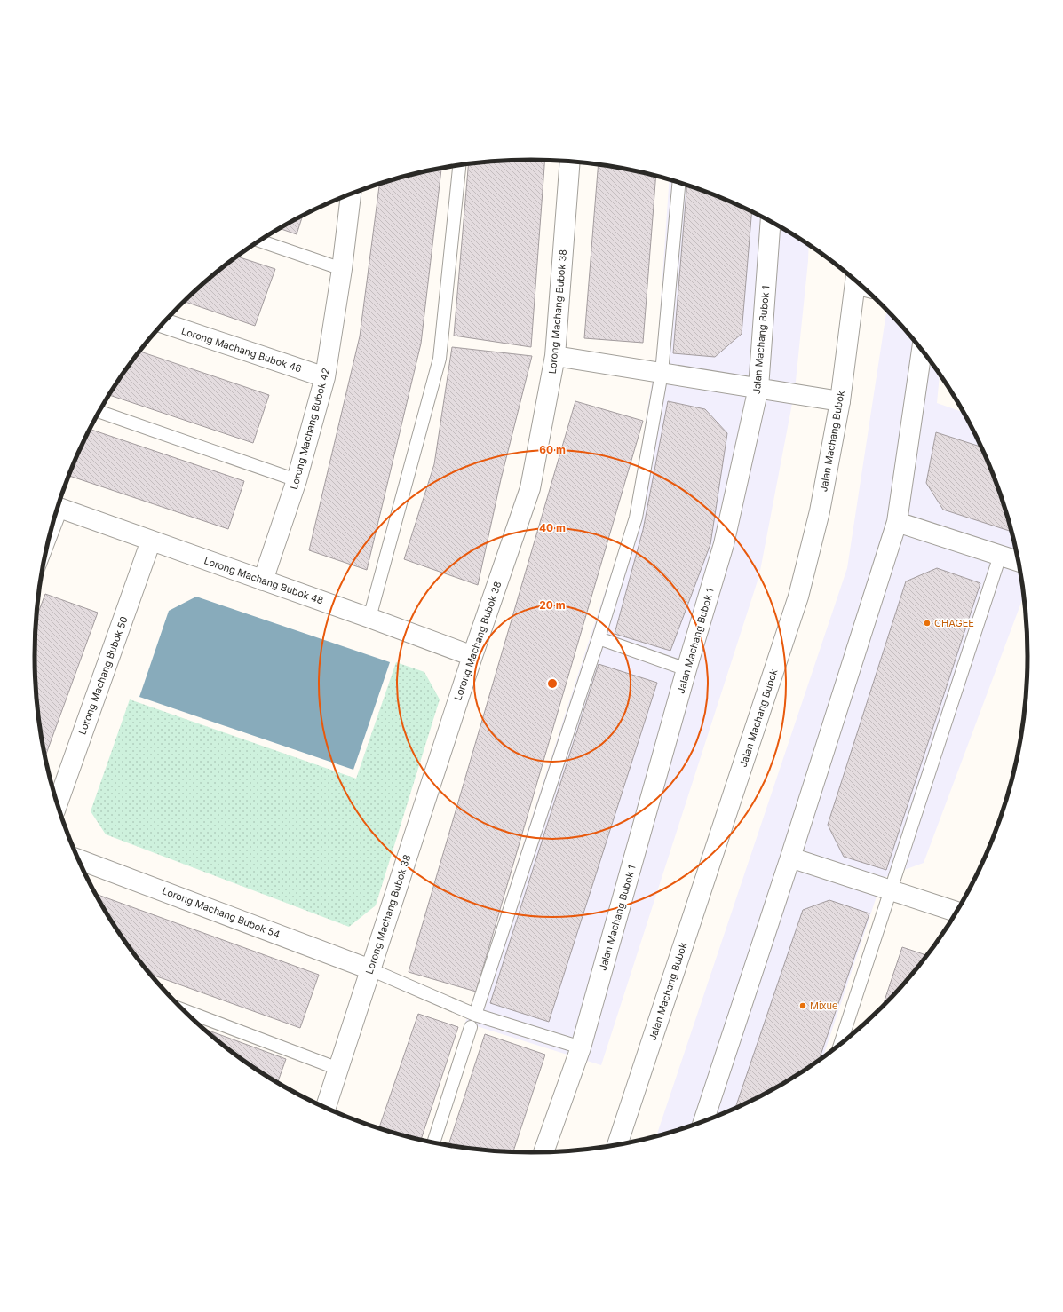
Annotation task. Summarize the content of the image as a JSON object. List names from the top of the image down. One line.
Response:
{"streets":{"street":["Lorong Machang Bubok 38","Jalan Machang Bubok 1","Lorong Machang Bubok 46","Lorong Machang Bubok 42","Jalan Machang Bubok","Lorong Machang Bubok 48","Lorong Machang Bubok 50","Lorong Machang Bubok 54"]},"crossings":[["Lorong Machang Bubok 38","Lorong Machang Bubok 48"],["Lorong Machang Bubok 38","Lorong Machang Bubok 54"],["Lorong Machang Bubok 46","Lorong Machang Bubok 42"],["Lorong Machang Bubok 42","Lorong Machang Bubok 48"],["Lorong Machang Bubok 48","Lorong Machang Bubok 50"]],"places":["CHAGEE","Mixue"],"rings":["60 m","40 m","20 m"]}
